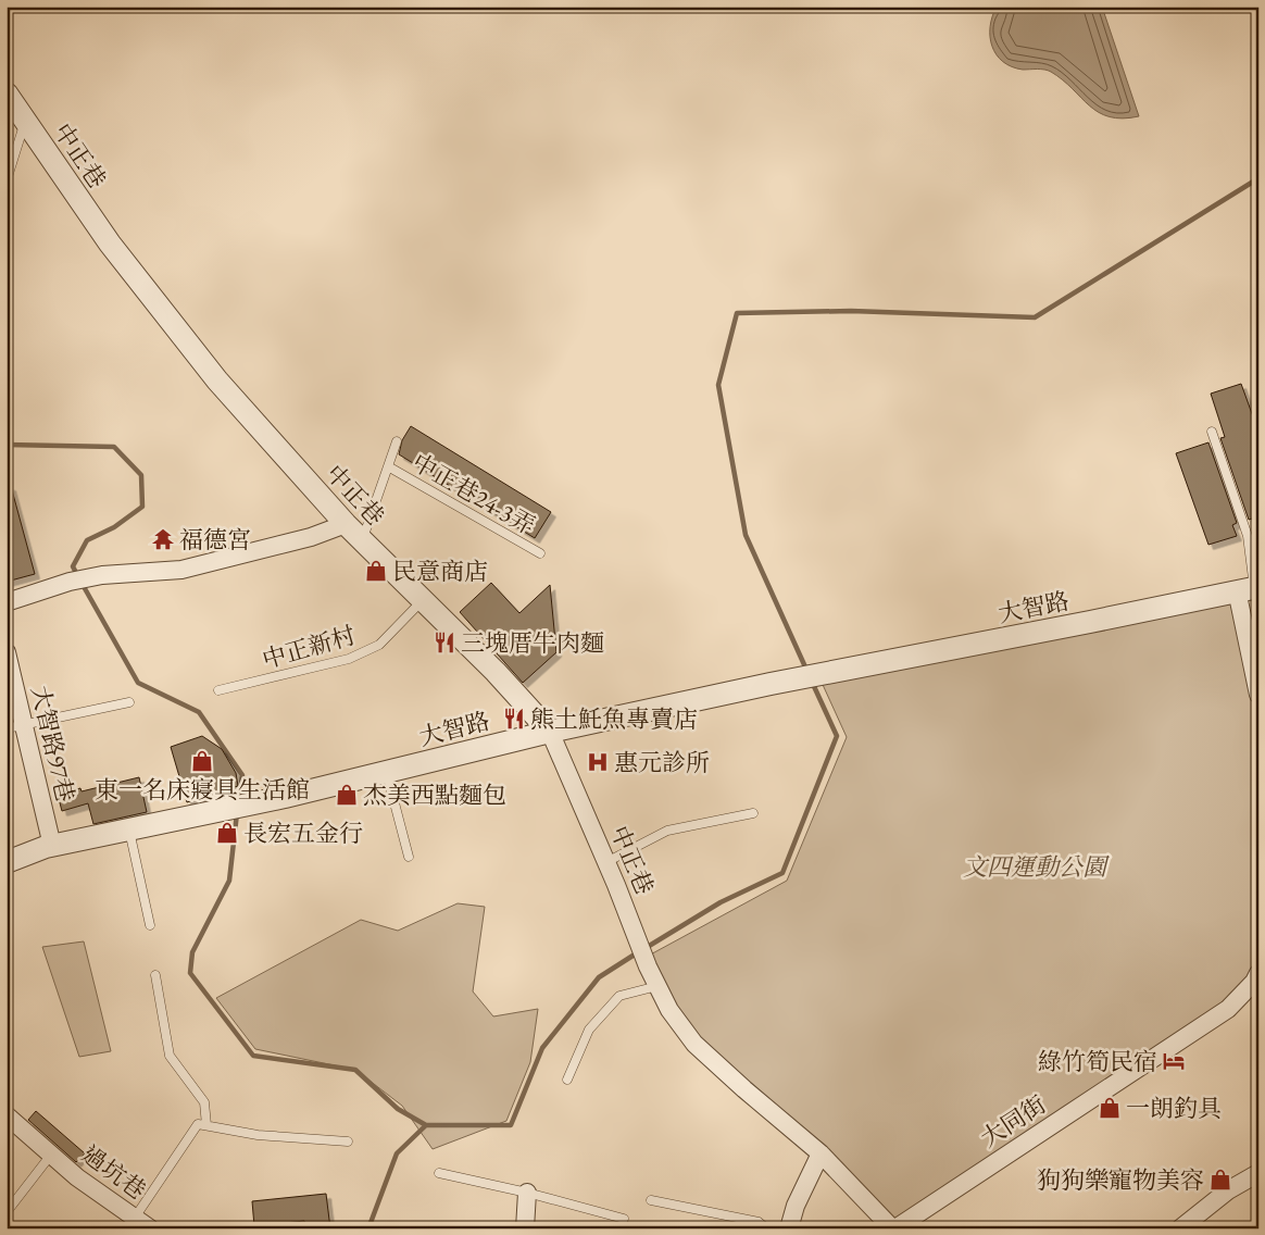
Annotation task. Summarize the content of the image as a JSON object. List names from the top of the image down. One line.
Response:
{"streets":{"street":["中正巷","大智路","大智路97巷","大同街","過坑巷"],"lane":["中正巷24-3弄","中正新村"]},"crossings":[["中正巷","中正巷24-3弄"],["中正巷","大智路"],["中正巷","中正新村"],["中正巷","大同街"],["大智路","大智路97巷"]],"parks":["文四運動公園"],"places":{"temple":["福德宮"],"shop":["民意商店","東一名床寢具生活館","杰美西點麵包","長宏五金行","一朗釣具","狗狗樂寵物美容"],"restaurant":["三塊厝牛肉麵","熊土魠魚專賣店"],"hospital":["惠元診所"],"hotel":["綠竹筍民宿"]}}
